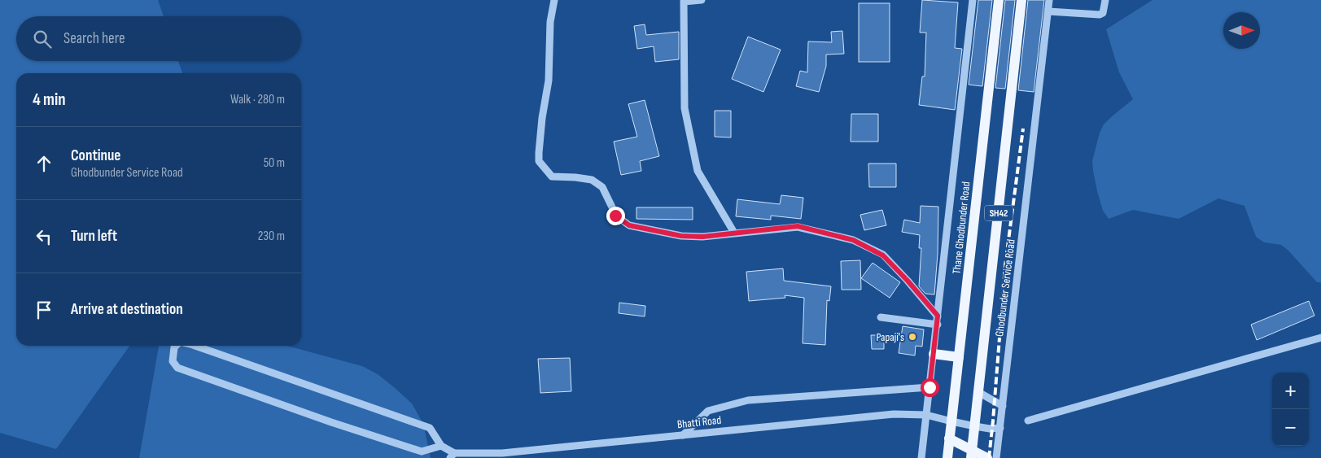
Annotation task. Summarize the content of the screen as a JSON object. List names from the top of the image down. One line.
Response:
{"streets":{"main road":["SH42","Thane Ghodbunder Road"],"street":["Ghodbunder Service Road","Bhatti Road"]},"crossings":[["SH42","Bhatti Road"],["Thane Ghodbunder Road","Bhatti Road"],["Ghodbunder Service Road","Bhatti Road"]],"places":["Papaji's"],"north":"right","page":{"search":"Search here","heading":["4 min","Walk · 280 m"],"list":[["Continue","Ghodbunder Service Road","50 m"],["Turn left","230 m"],"Arrive at destination"],"map_buttons":["+","−"]}}
